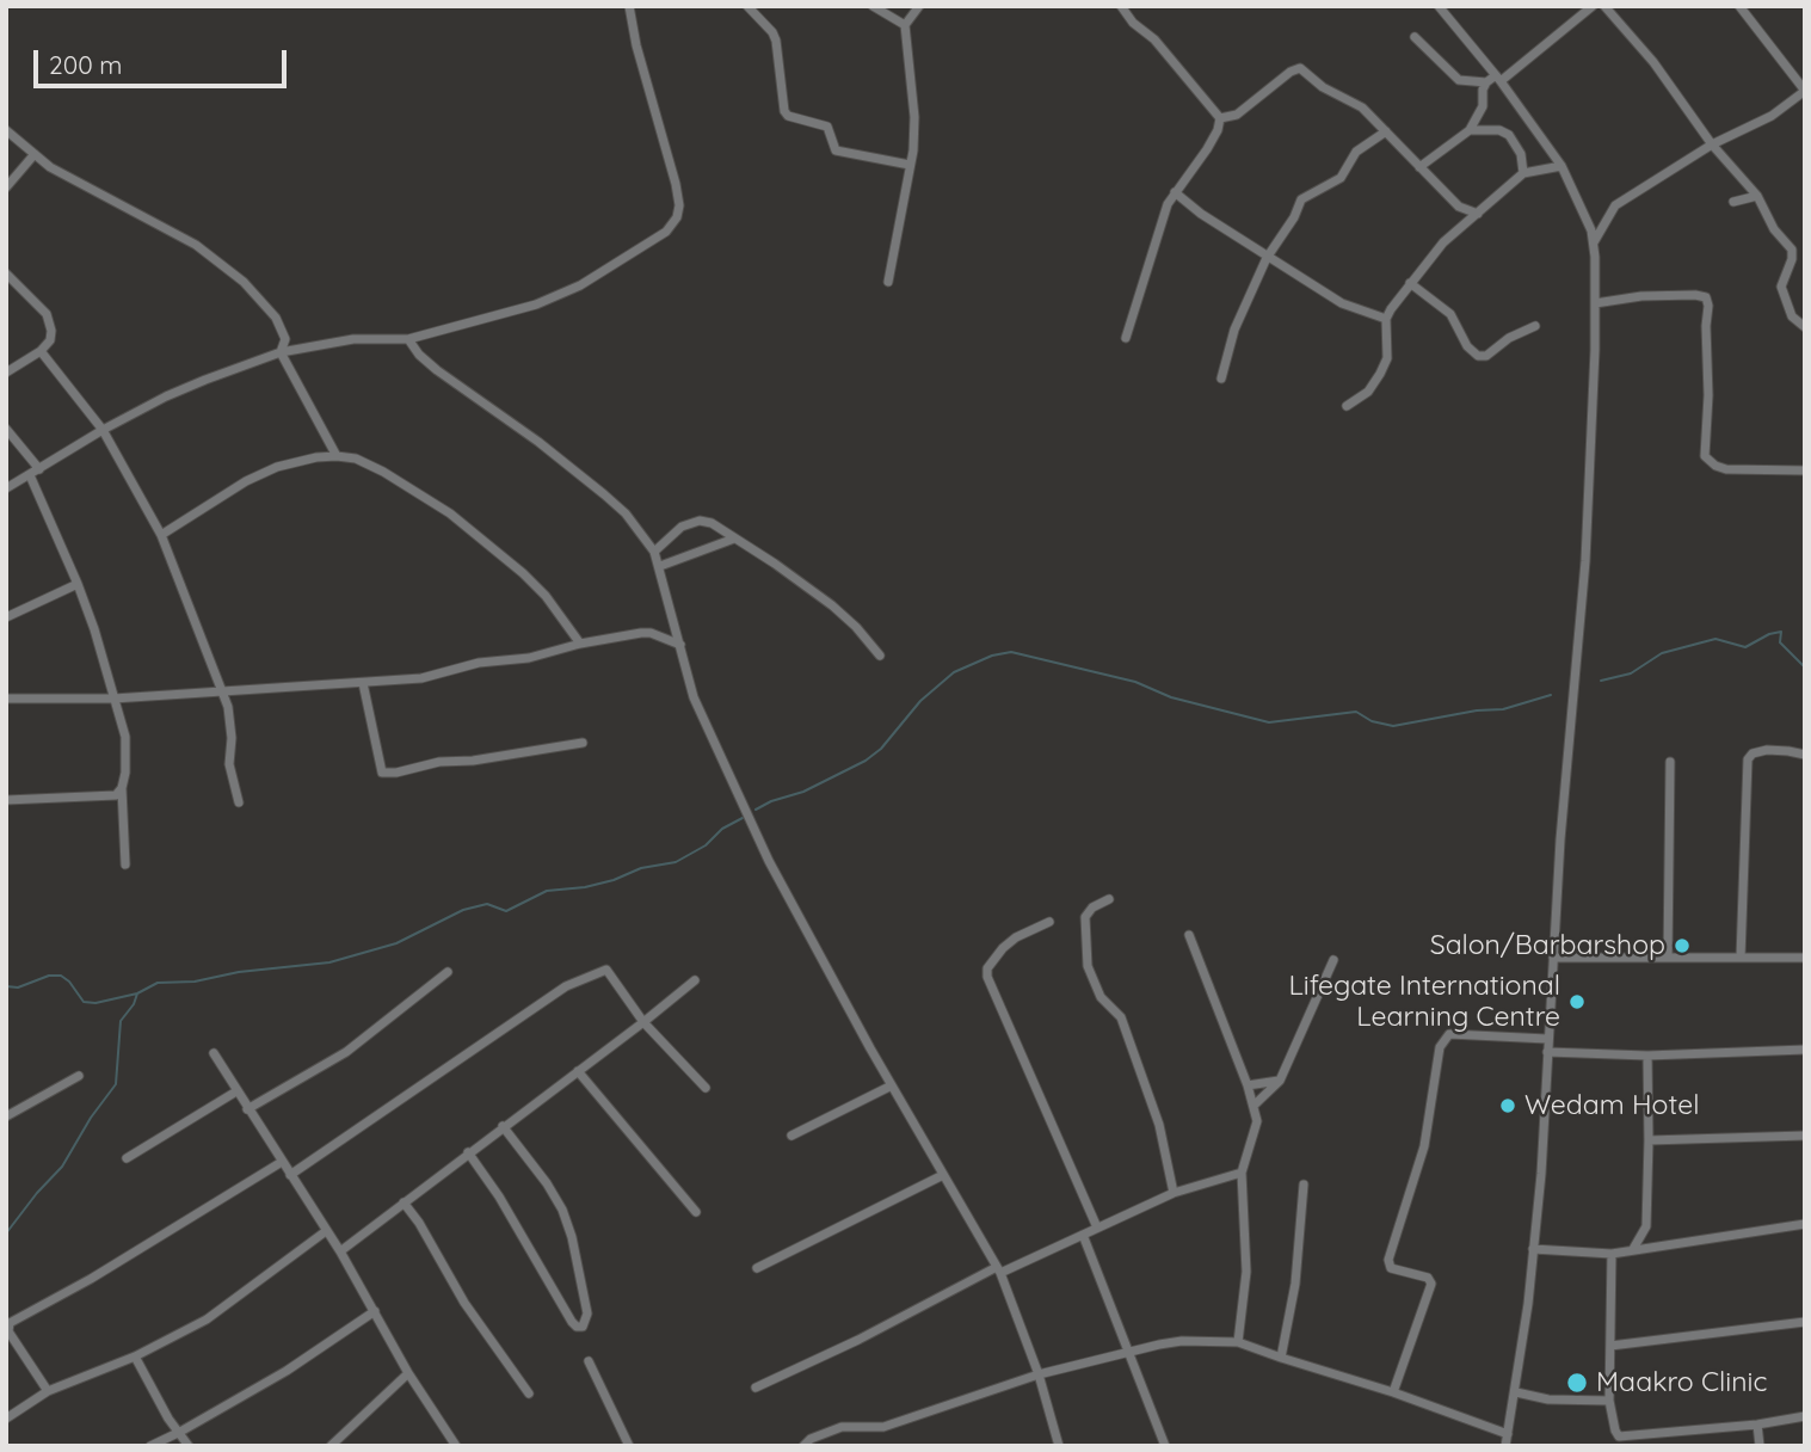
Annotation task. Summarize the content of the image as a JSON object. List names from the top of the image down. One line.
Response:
{"places":["Salon/Barbarshop","Lifegate International Learning Centre","Wedam Hotel","Maakro Clinic"],"scale_bar":"200 m"}
